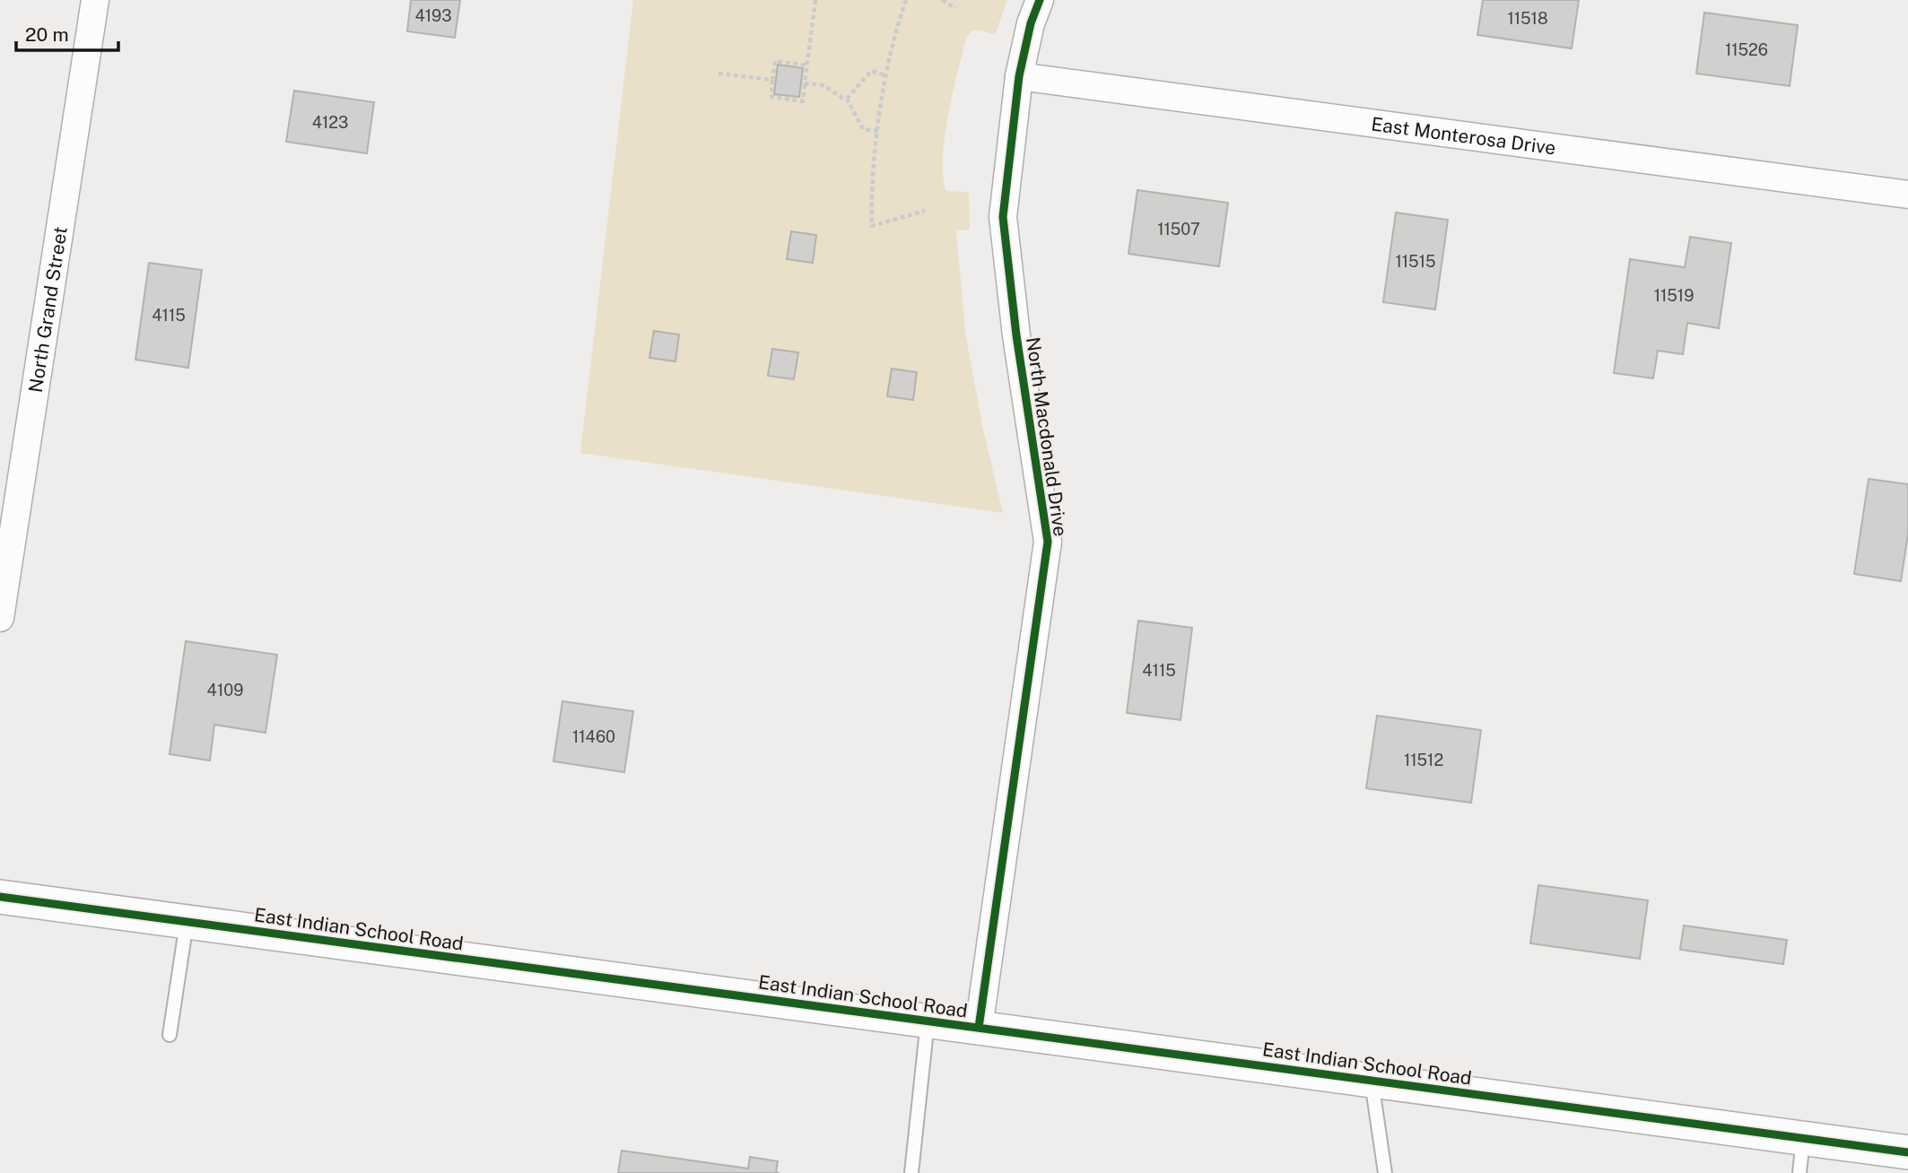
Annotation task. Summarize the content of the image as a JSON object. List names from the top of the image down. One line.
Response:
{"streets":{"street":["East Monterosa Drive","North Grand Street","North Macdonald Drive","East Indian School Road"]},"crossings":[["East Monterosa Drive","North Macdonald Drive"],["North Macdonald Drive","East Indian School Road"]],"house_numbers":["4193","11518","11526","4123","11507","11515","11519","4115","4115","4109","11460","11512"],"scale_bar":"20 m"}
